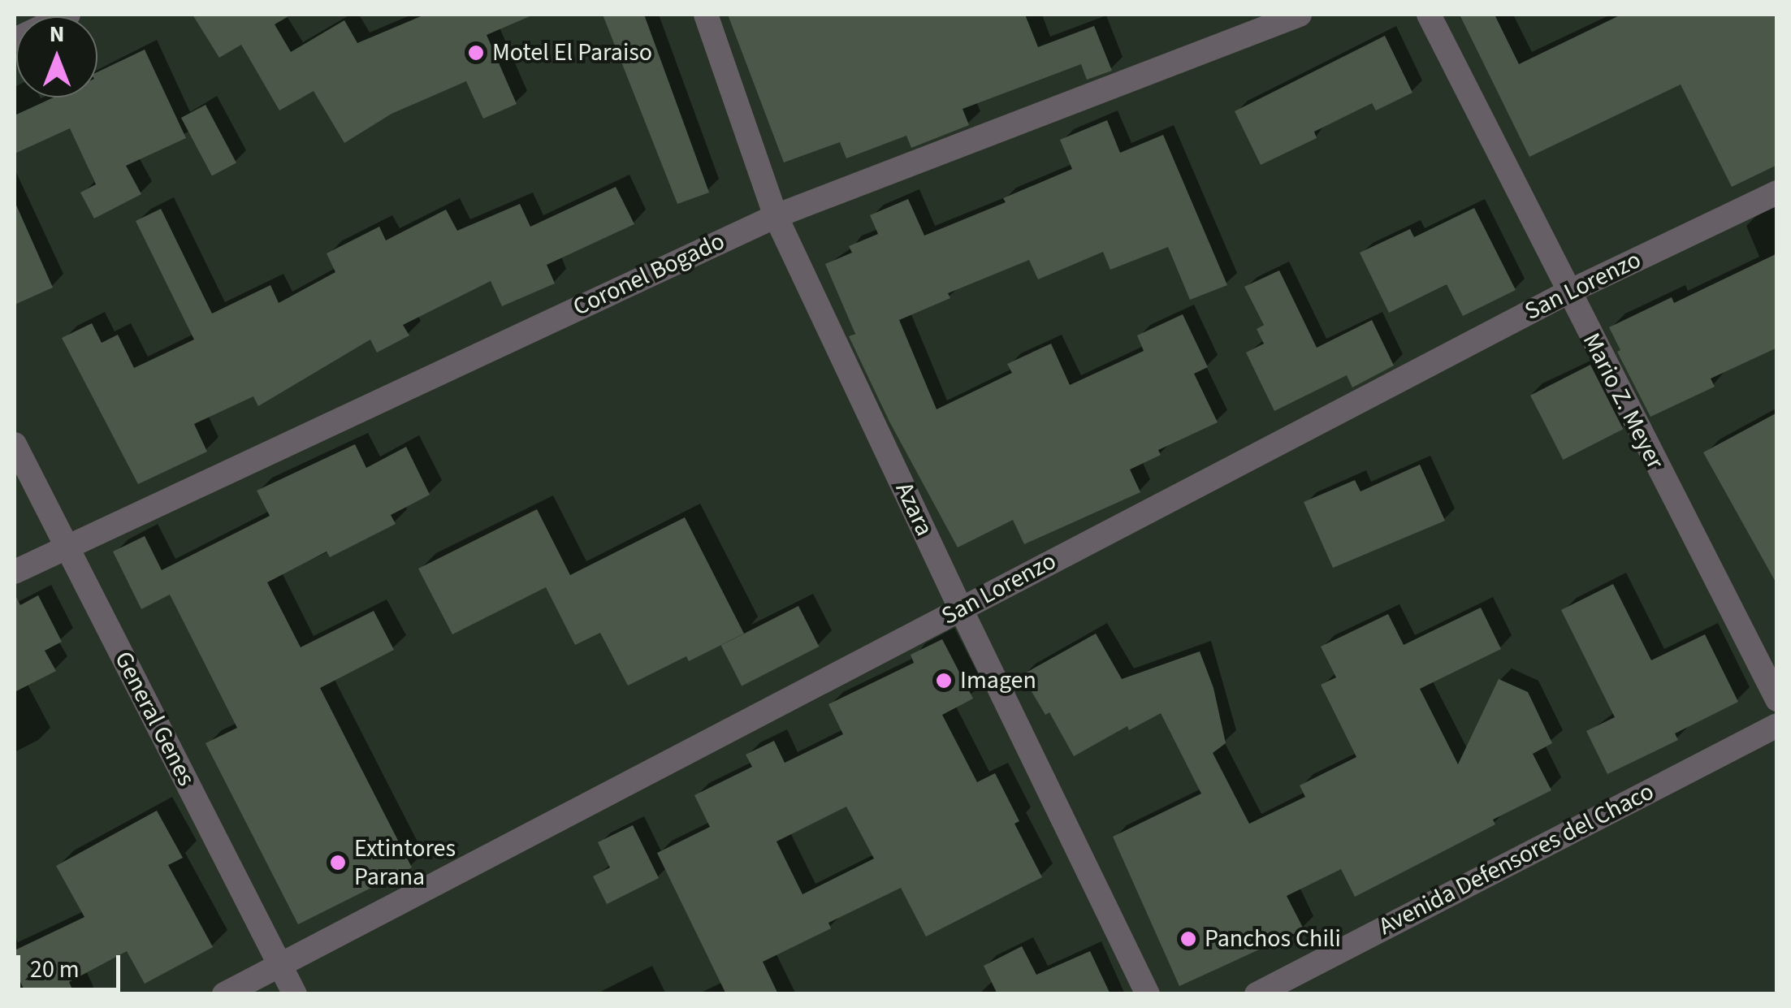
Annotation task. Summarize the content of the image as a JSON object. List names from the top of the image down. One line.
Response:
{"streets":{"street":["Coronel Bogado","San Lorenzo","Mario Z. Meyer","Azara","General Genes","Avenida Defensores del Chaco"]},"crossings":[["Coronel Bogado","Azara"],["Coronel Bogado","General Genes"],["San Lorenzo","Mario Z. Meyer"],["San Lorenzo","Azara"],["San Lorenzo","General Genes"]],"places":["Motel El Paraiso","Imagen","Extintores Parana","Panchos Chili"],"scale_bar":"20 m","north":"top"}
